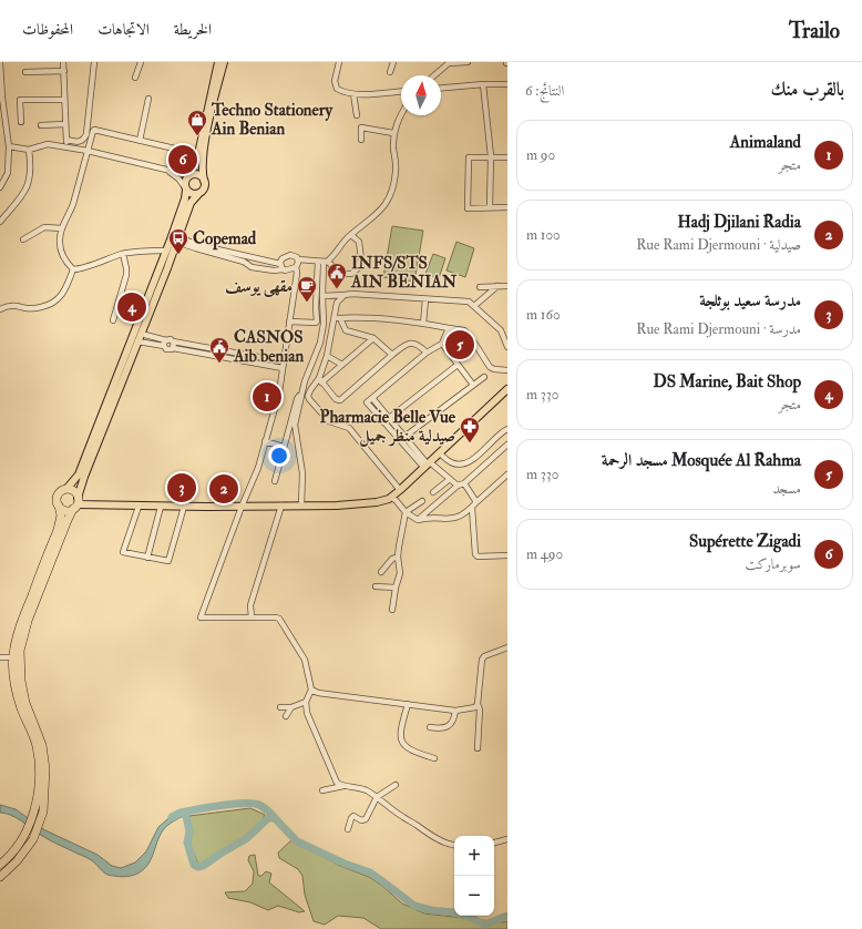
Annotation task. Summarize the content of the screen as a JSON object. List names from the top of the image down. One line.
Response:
{"places":{"shop":["Techno Stationery Ain Benian"],"bus stop":["Copemad"],"public building":["INFS/STS AIN BENIAN","CASNOS Aib benian"],"cafe":["مقهى يوسف"],"pharmacy":["Pharmacie Belle Vue صيدلية منظر جميل"]},"north":"top","page":{"header":"Trailo","nav":["الخريطة","الاتجاهات","المحفوظات"],"heading":["بالقرب منك","النتائج: 6"],"list":[{"mark":"1","name":"Animaland","note":"متجر","value":"90 m"},{"mark":"2","name":"Hadj Djilani Radia","note":"صيدلية · Rue Rami Djermouni","value":"100 m"},{"mark":"3","name":"مدرسة سعيد بوثلجة","note":"مدرسة · Rue Rami Djermouni","value":"160 m"},{"mark":"4","name":"DS Marine, Bait Shop","note":"متجر","value":"330 m"},{"mark":"5","name":"Mosquée Al Rahma مسجد الرحمة","note":"مسجد","value":"330 m"},{"mark":"6","name":"Supérette Zigadi","note":"سوبرماركت","value":"490 m"}],"pins":["6","4","5","1","3","2"],"map_buttons":["+","−"]}}
